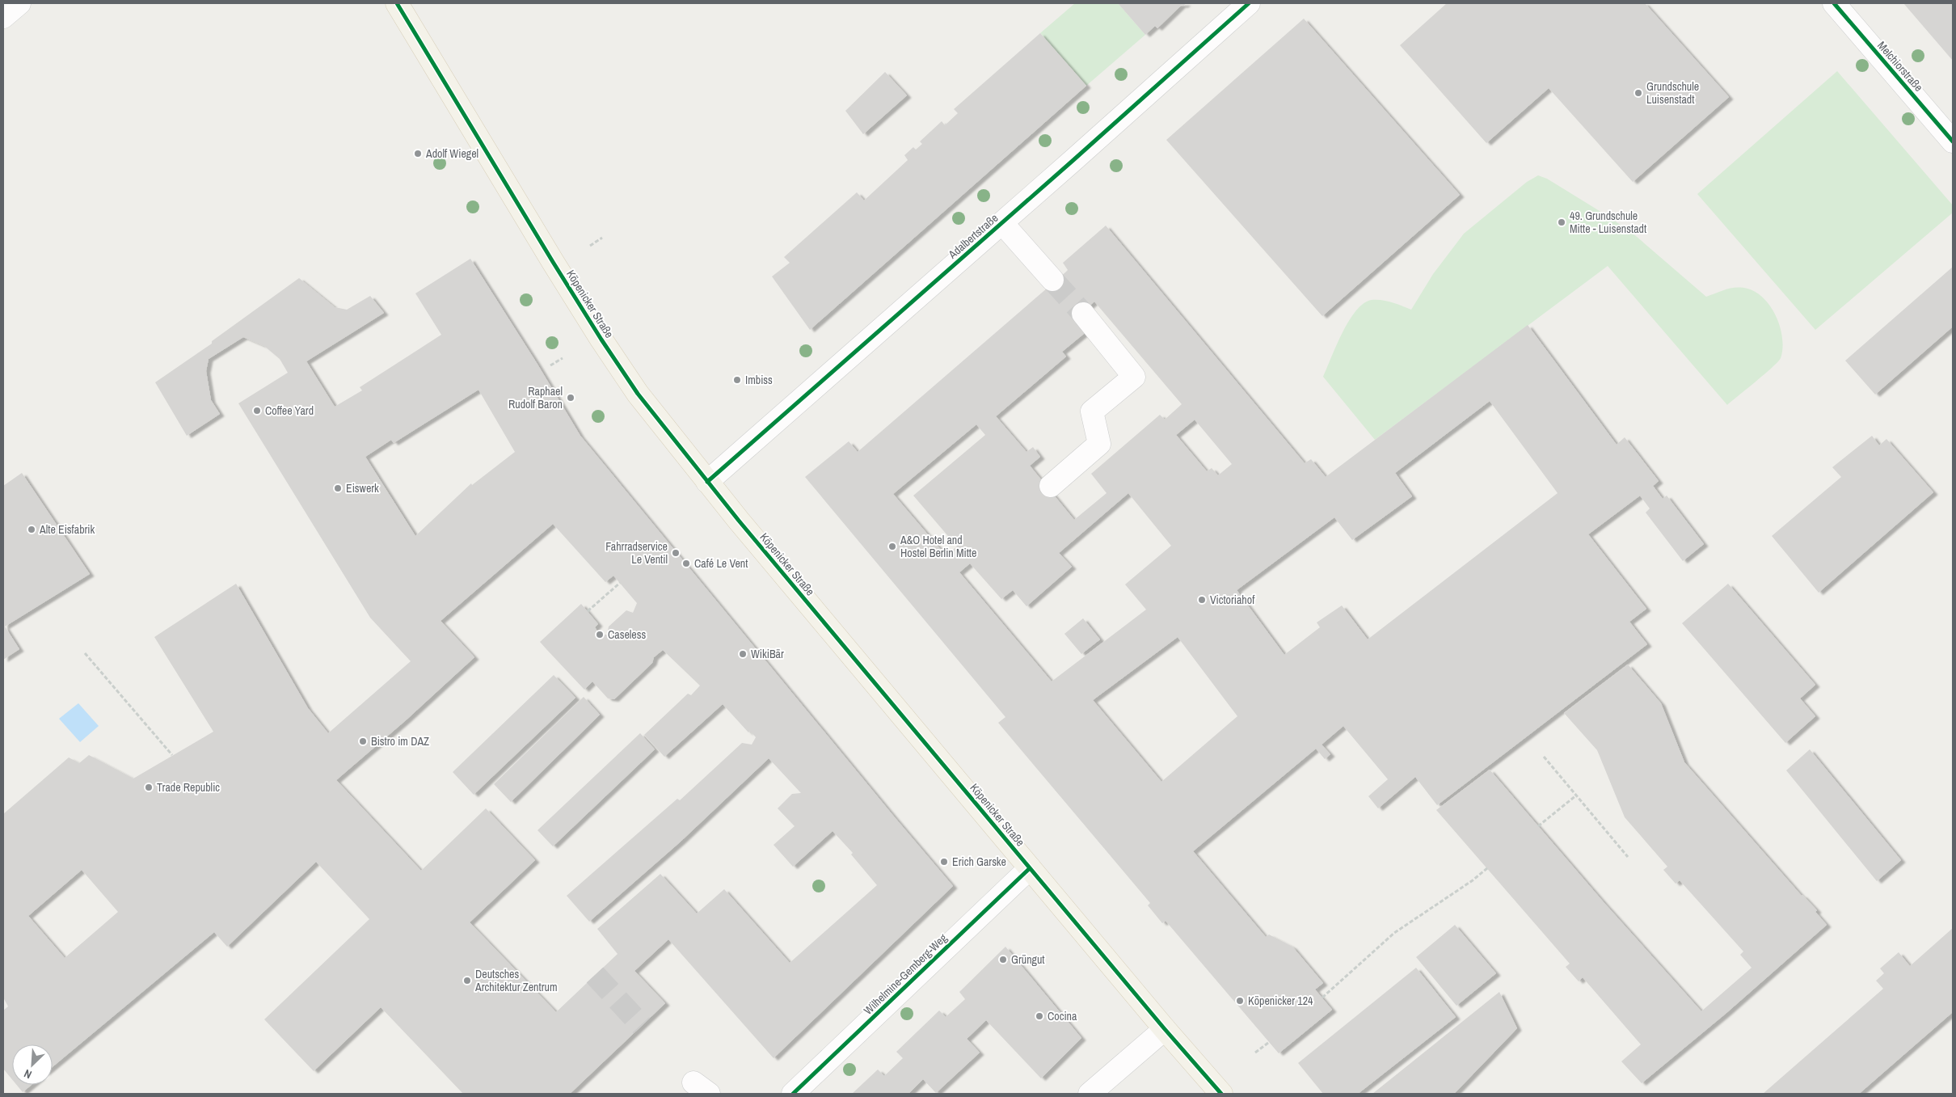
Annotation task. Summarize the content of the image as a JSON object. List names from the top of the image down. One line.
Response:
{"streets":{"main road":["Köpenicker Straße"],"street":["Melchiorstraße","Adalbertstraße","Wilhelmine-Gemberg-Weg"]},"crossings":[["Adalbertstraße","Köpenicker Straße"],["Köpenicker Straße","Wilhelmine-Gemberg-Weg"]],"places":["Grundschule Luisenstadt","Adolf Wiegel","49. Grundschule Mitte - Luisenstadt","Imbiss","Raphael Rudolf Baron","Coffee Yard","Eiswerk","Alte Eisfabrik","A&O Hotel and Hostel Berlin Mitte","Fahrradservice Le Ventil","Café Le Vent","Victoriahof","Caseless","WikiBär","Bistro im DAZ","Trade Republic","Erich Garske","Grüngut","Deutsches Architektur Zentrum","Köpenicker 124","Cocina"],"north":"bottom left"}
